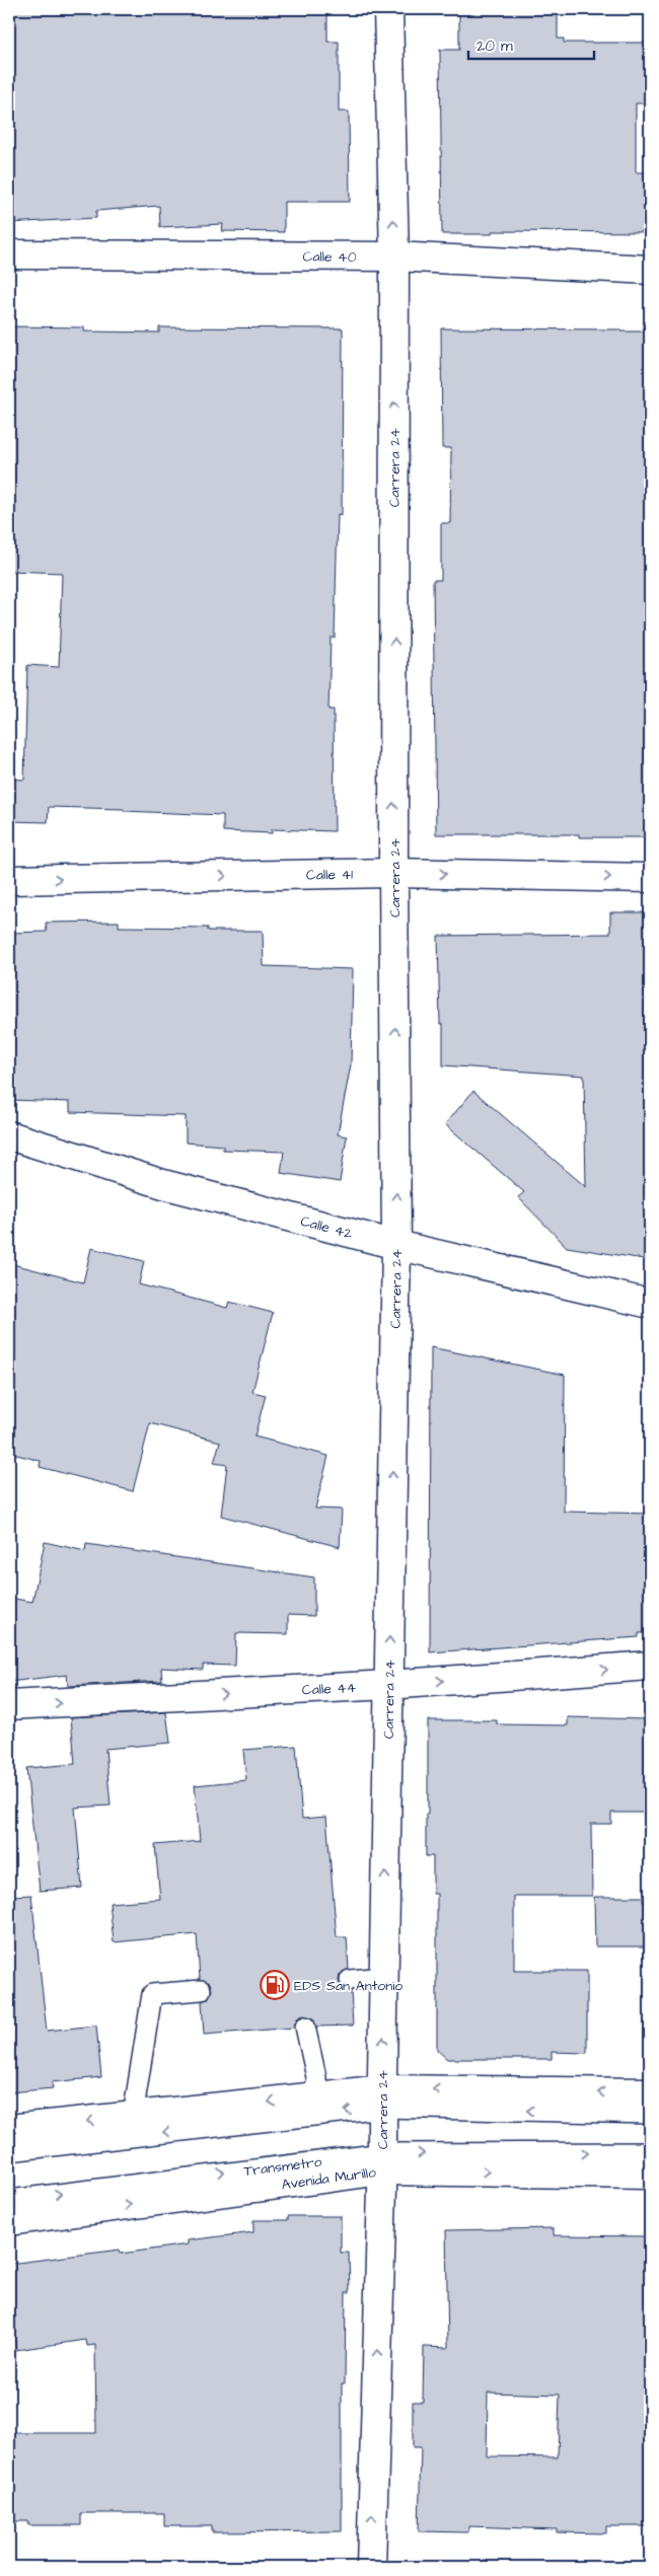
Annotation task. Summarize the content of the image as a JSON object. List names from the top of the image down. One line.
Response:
{"streets":{"street":["Calle 40","Carrera 24","Calle 41","Calle 42","Calle 44","Avenida Murillo"],"lane":["Transmetro"]},"crossings":[["Calle 40","Carrera 24"],["Carrera 24","Calle 41"],["Carrera 24","Calle 42"],["Carrera 24","Calle 44"],["Carrera 24","Transmetro"],["Carrera 24","Avenida Murillo"],["Transmetro","Avenida Murillo"]],"one_way":["Carrera 24","Calle 41","Calle 44"],"places":{"fuel station":["EDS San Antonio"]},"scale_bar":"20 m"}
